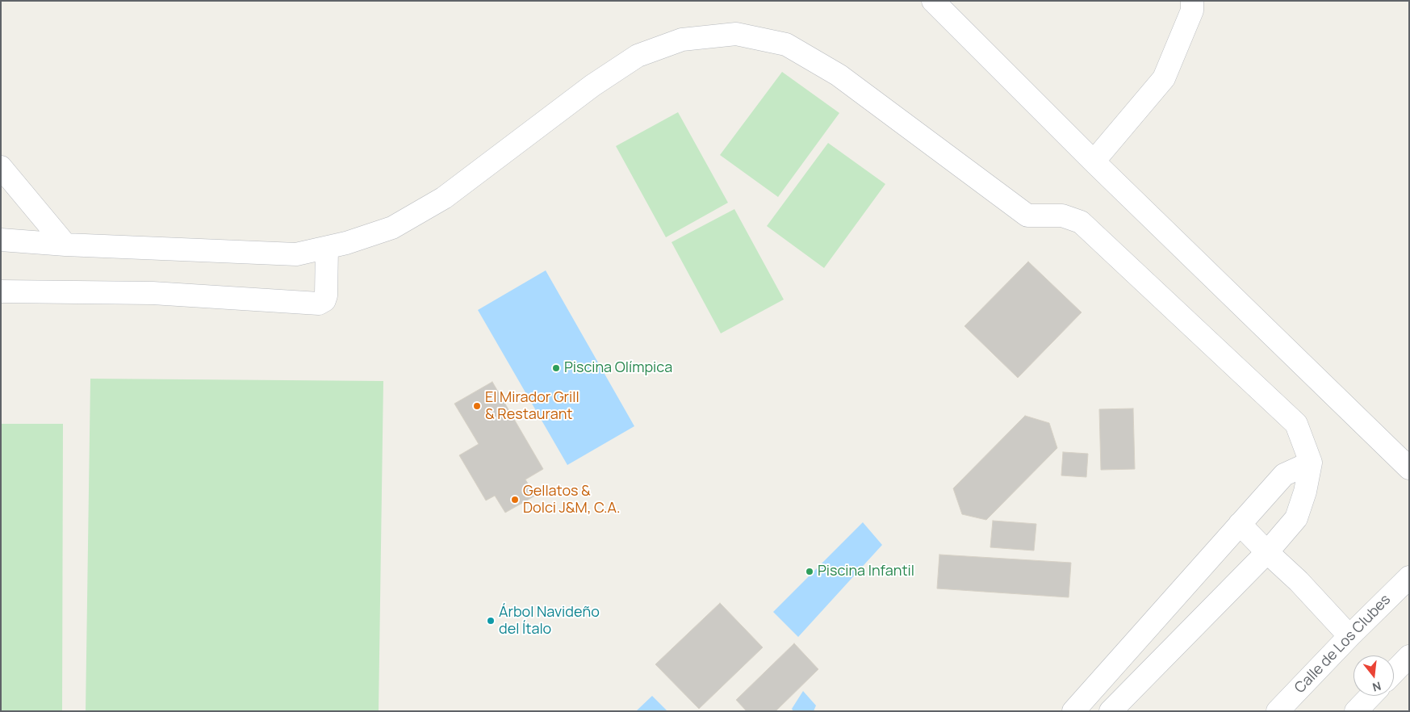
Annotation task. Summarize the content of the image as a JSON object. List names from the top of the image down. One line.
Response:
{"streets":{"street":["Calle de Los Clubes"]},"places":["Piscina Olímpica","El Mirador Grill & Restaurant","Gellatos & Dolci J&M, C.A.","Piscina Infantil","Árbol Navideño del Ítalo"],"north":"bottom"}
